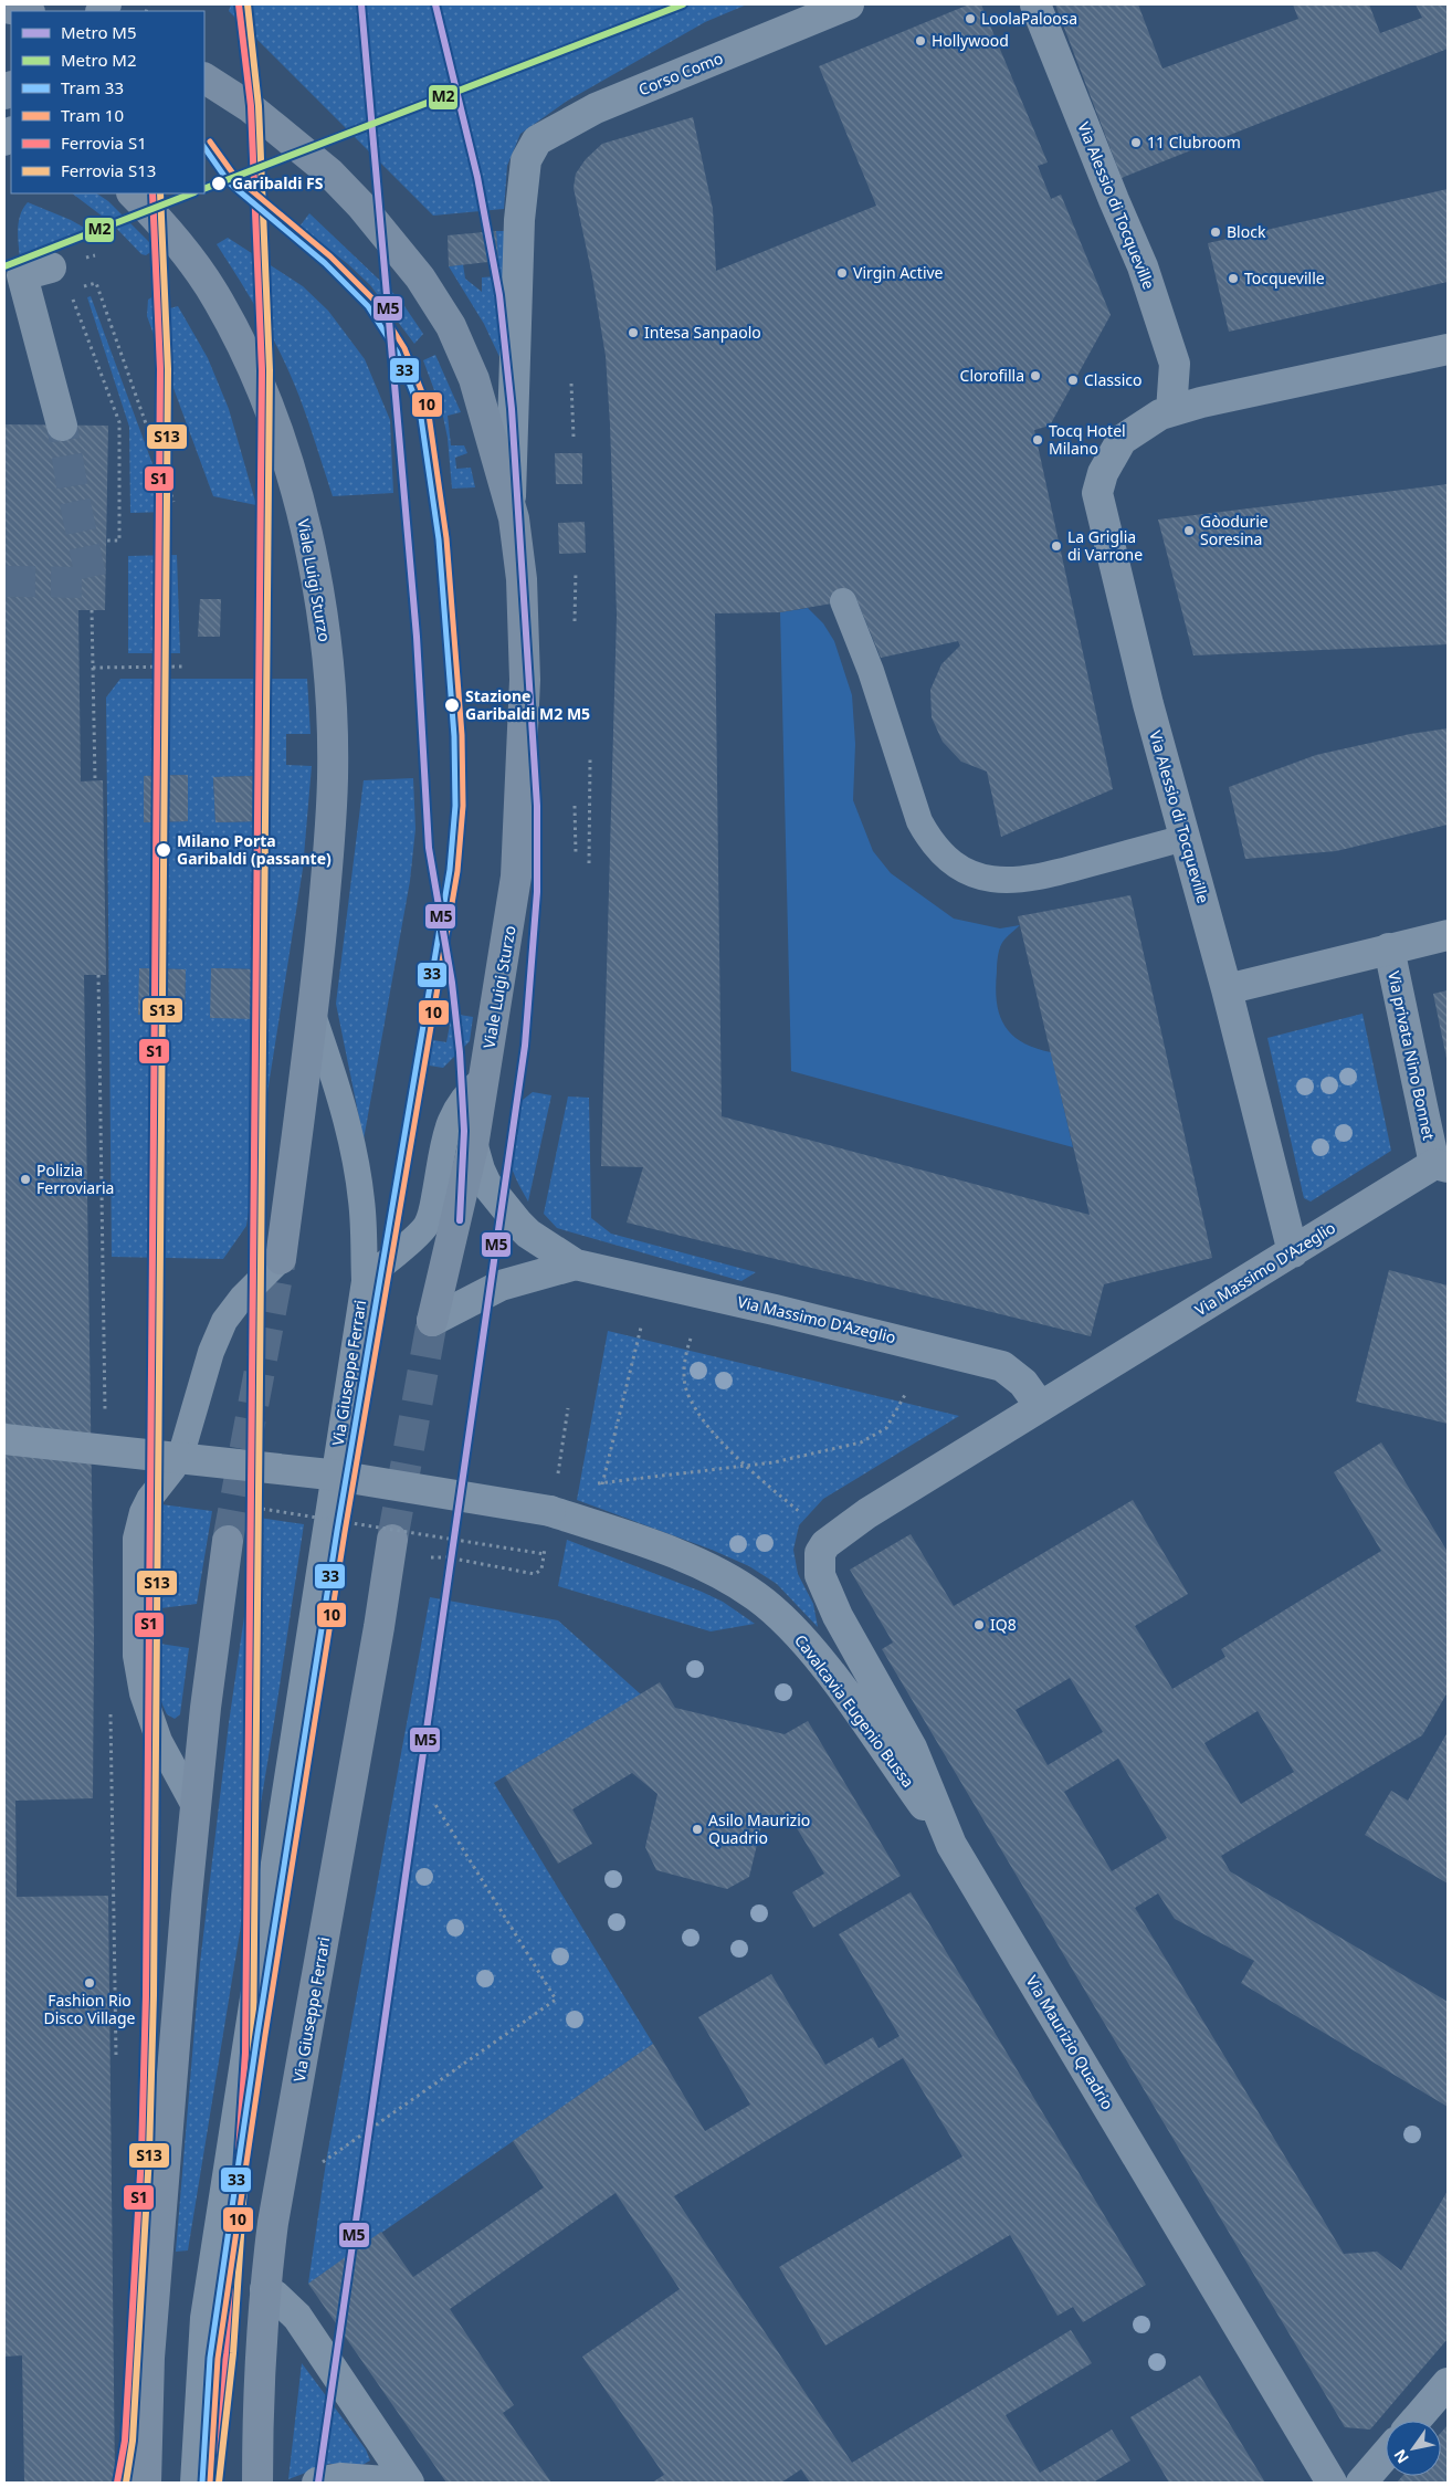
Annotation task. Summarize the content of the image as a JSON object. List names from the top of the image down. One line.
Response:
{"streets":{"main road":["Viale Luigi Sturzo","Via Giuseppe Ferrari"],"street":["Corso Como","Via Alessio di Tocqueville","Via privata Nino Bonnet","Via Massimo D'Azeglio","Cavalcavia Eugenio Bussa","Via Maurizio Quadrio"]},"crossings":[["Corso Como","Viale Luigi Sturzo"],["Via Alessio di Tocqueville","Via Massimo D'Azeglio"],["Viale Luigi Sturzo","Via Massimo D'Azeglio"],["Viale Luigi Sturzo","Via Giuseppe Ferrari"],["Via privata Nino Bonnet","Via Massimo D'Azeglio"],["Via Massimo D'Azeglio","Via Maurizio Quadrio"],["Cavalcavia Eugenio Bussa","Via Maurizio Quadrio"]],"places":["LoolaPaloosa","Hollywood","11 Clubroom","Garibaldi FS","Block","Virgin Active","Tocqueville","Intesa Sanpaolo","Clorofilla","Classico","Tocq Hotel Milano","Gòodurie Soresina","La Griglia di Varrone","Stazione Garibaldi M2 M5","Milano Porta Garibaldi (passante)","Polizia Ferroviaria","IQ8","Asilo Maurizio Quadrio","Fashion Rio Disco Village"],"lines":["metro line M5","metro line M2","rail line S1","rail line S13","tram line 10","tram line 33"],"legend":["Metro M5","Metro M2","Tram 33","Tram 10","Ferrovia S1","Ferrovia S13"],"north":"bottom left"}
